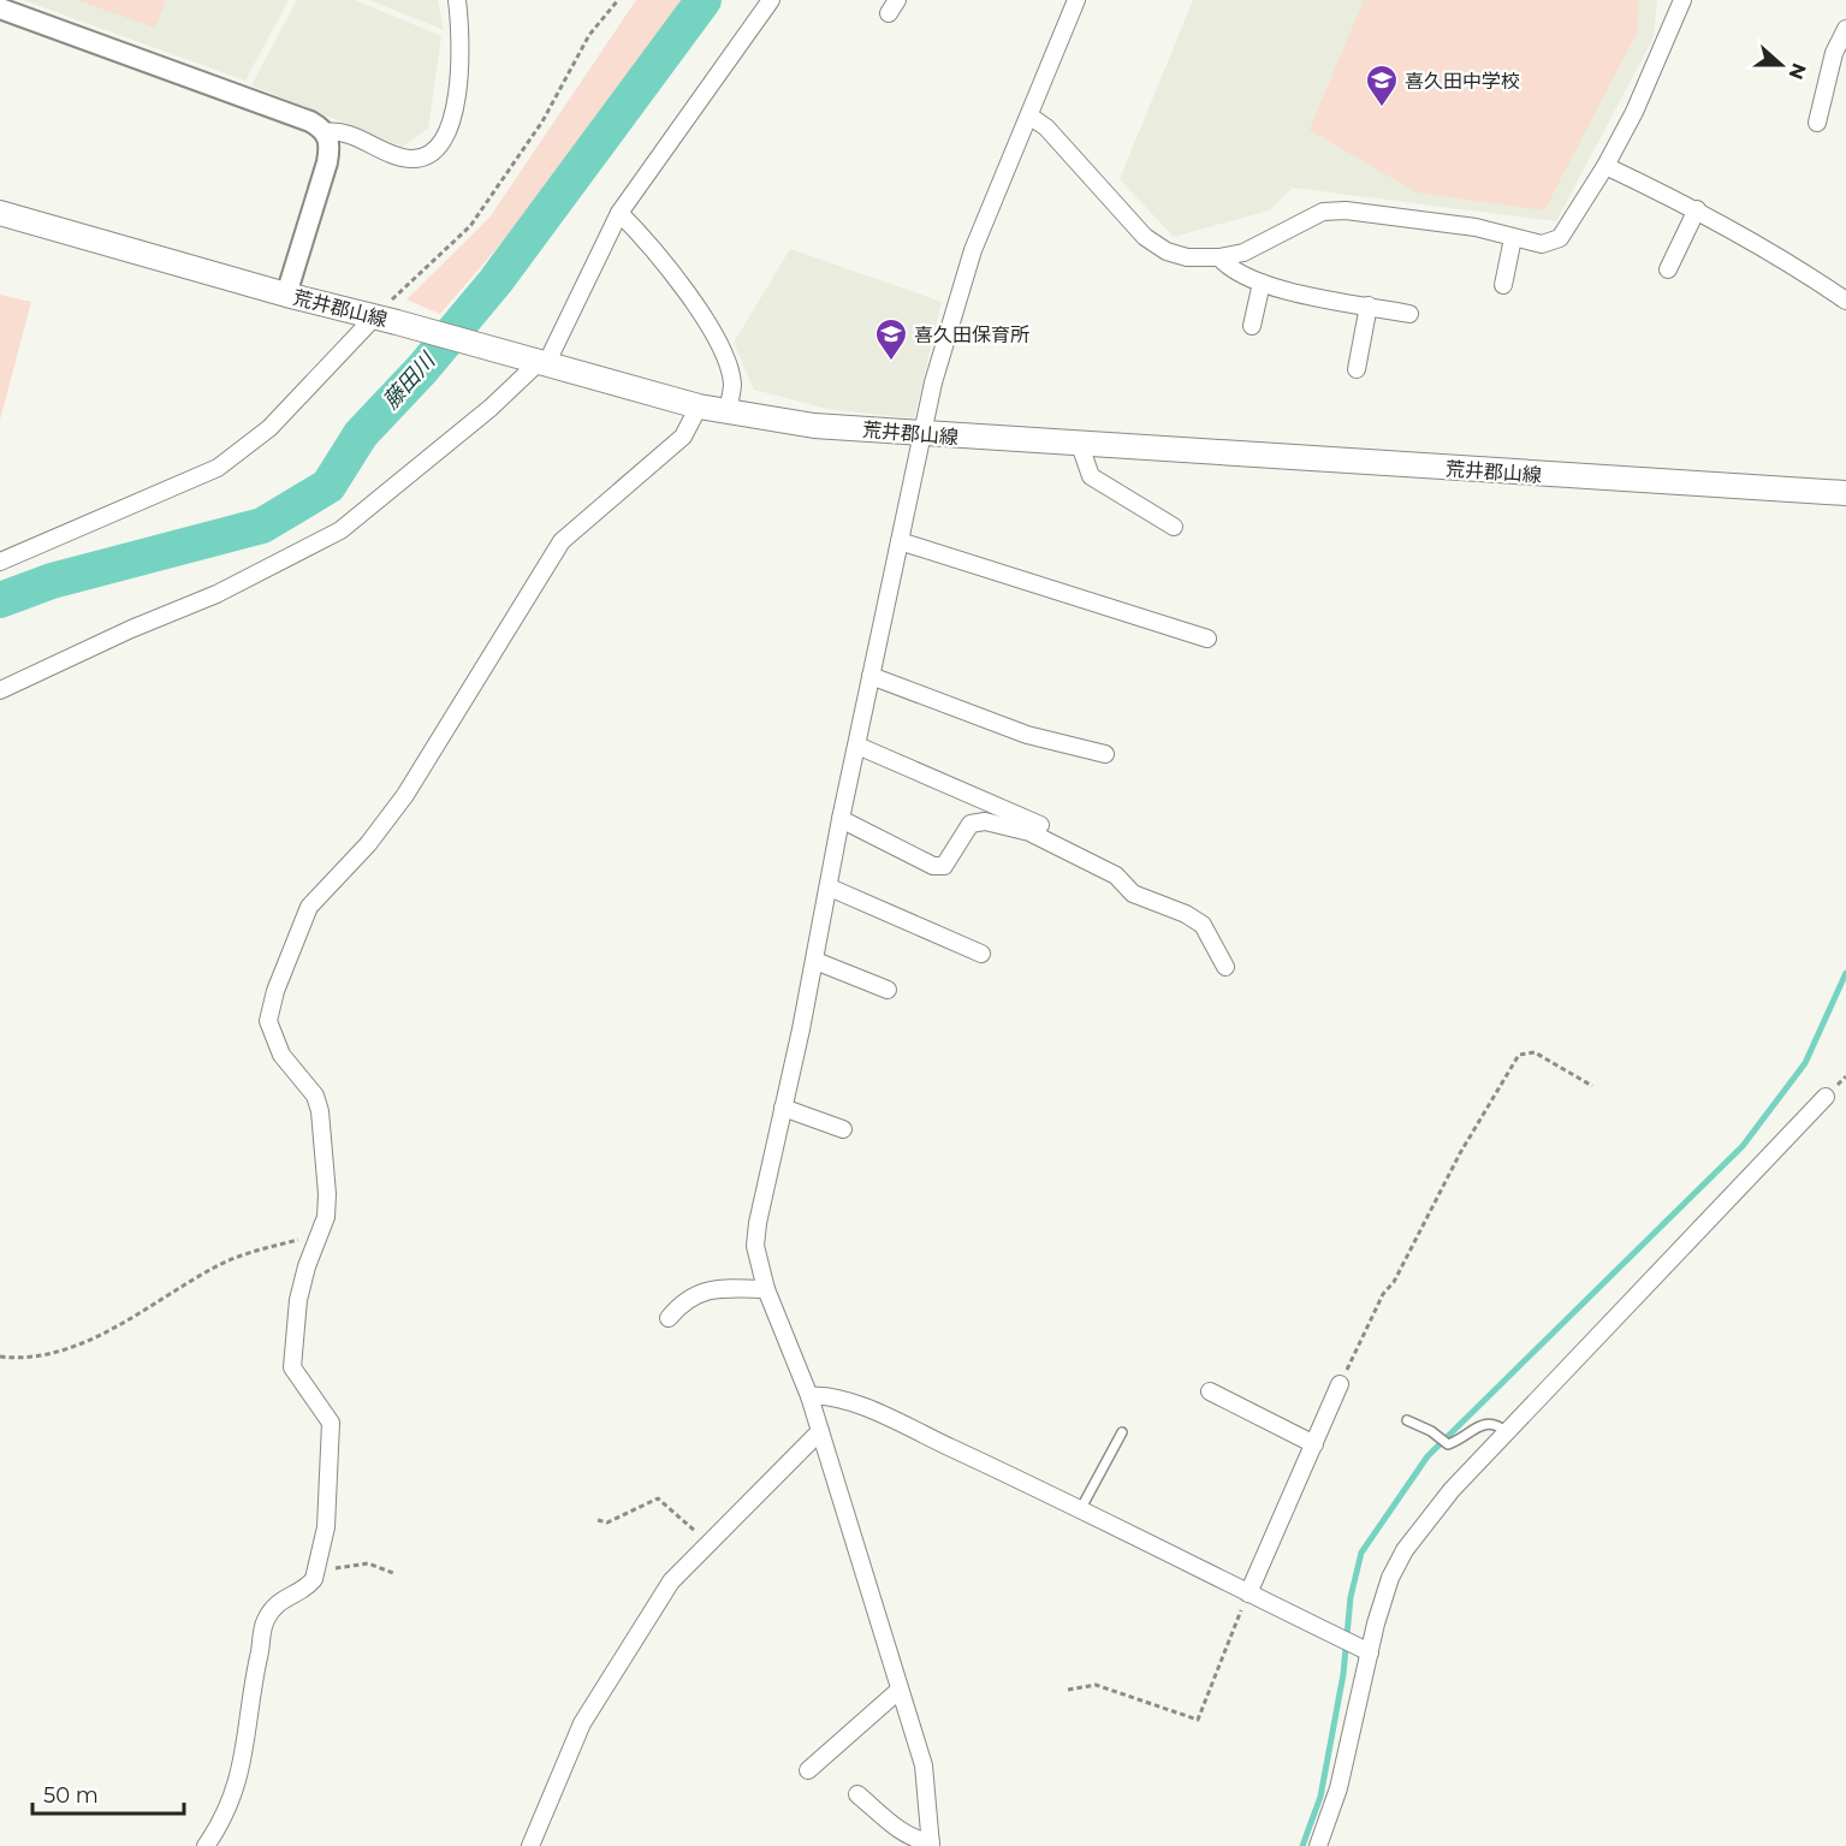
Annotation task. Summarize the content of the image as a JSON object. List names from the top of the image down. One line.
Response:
{"streets":{"main road":["荒井郡山線"]},"water":["藤田川"],"places":{"school or university":["喜久田中学校","喜久田保育所"]},"scale_bar":"50 m","north":"right"}
